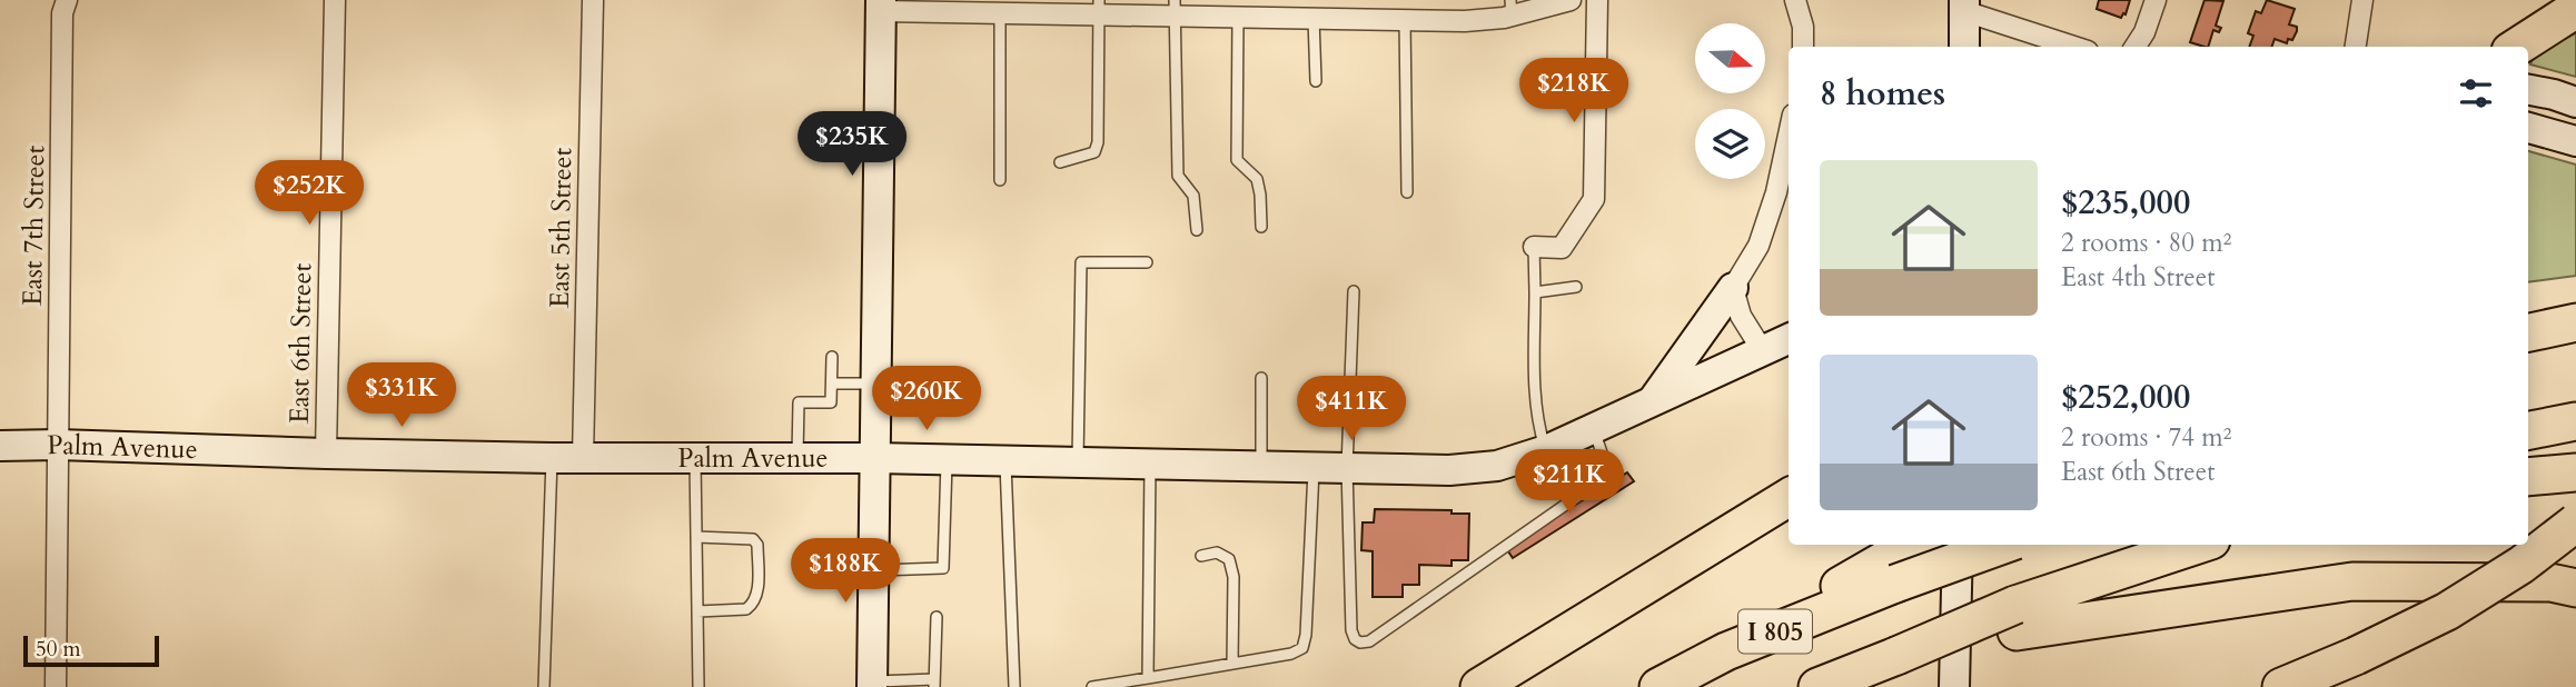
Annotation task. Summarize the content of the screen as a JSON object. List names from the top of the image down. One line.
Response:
{"streets":{"highway":["I 805"],"street":["East 7th Street","East 5th Street","East 6th Street","Palm Avenue"]},"crossings":[["East 7th Street","Palm Avenue"],["East 5th Street","Palm Avenue"],["East 6th Street","Palm Avenue"]],"scale_bar":"50 m","north":"right","page":{"heading":"8 homes","price":["$218K","$235K","$252K","$331K","$260K","$411K","$211K","$188K"],"list":[{"name":"$235,000","note":"2 rooms · 80 m² · East 4th Street"},{"name":"$252,000","note":"2 rooms · 74 m² · East 6th Street"}],"scale":"50 m"}}
